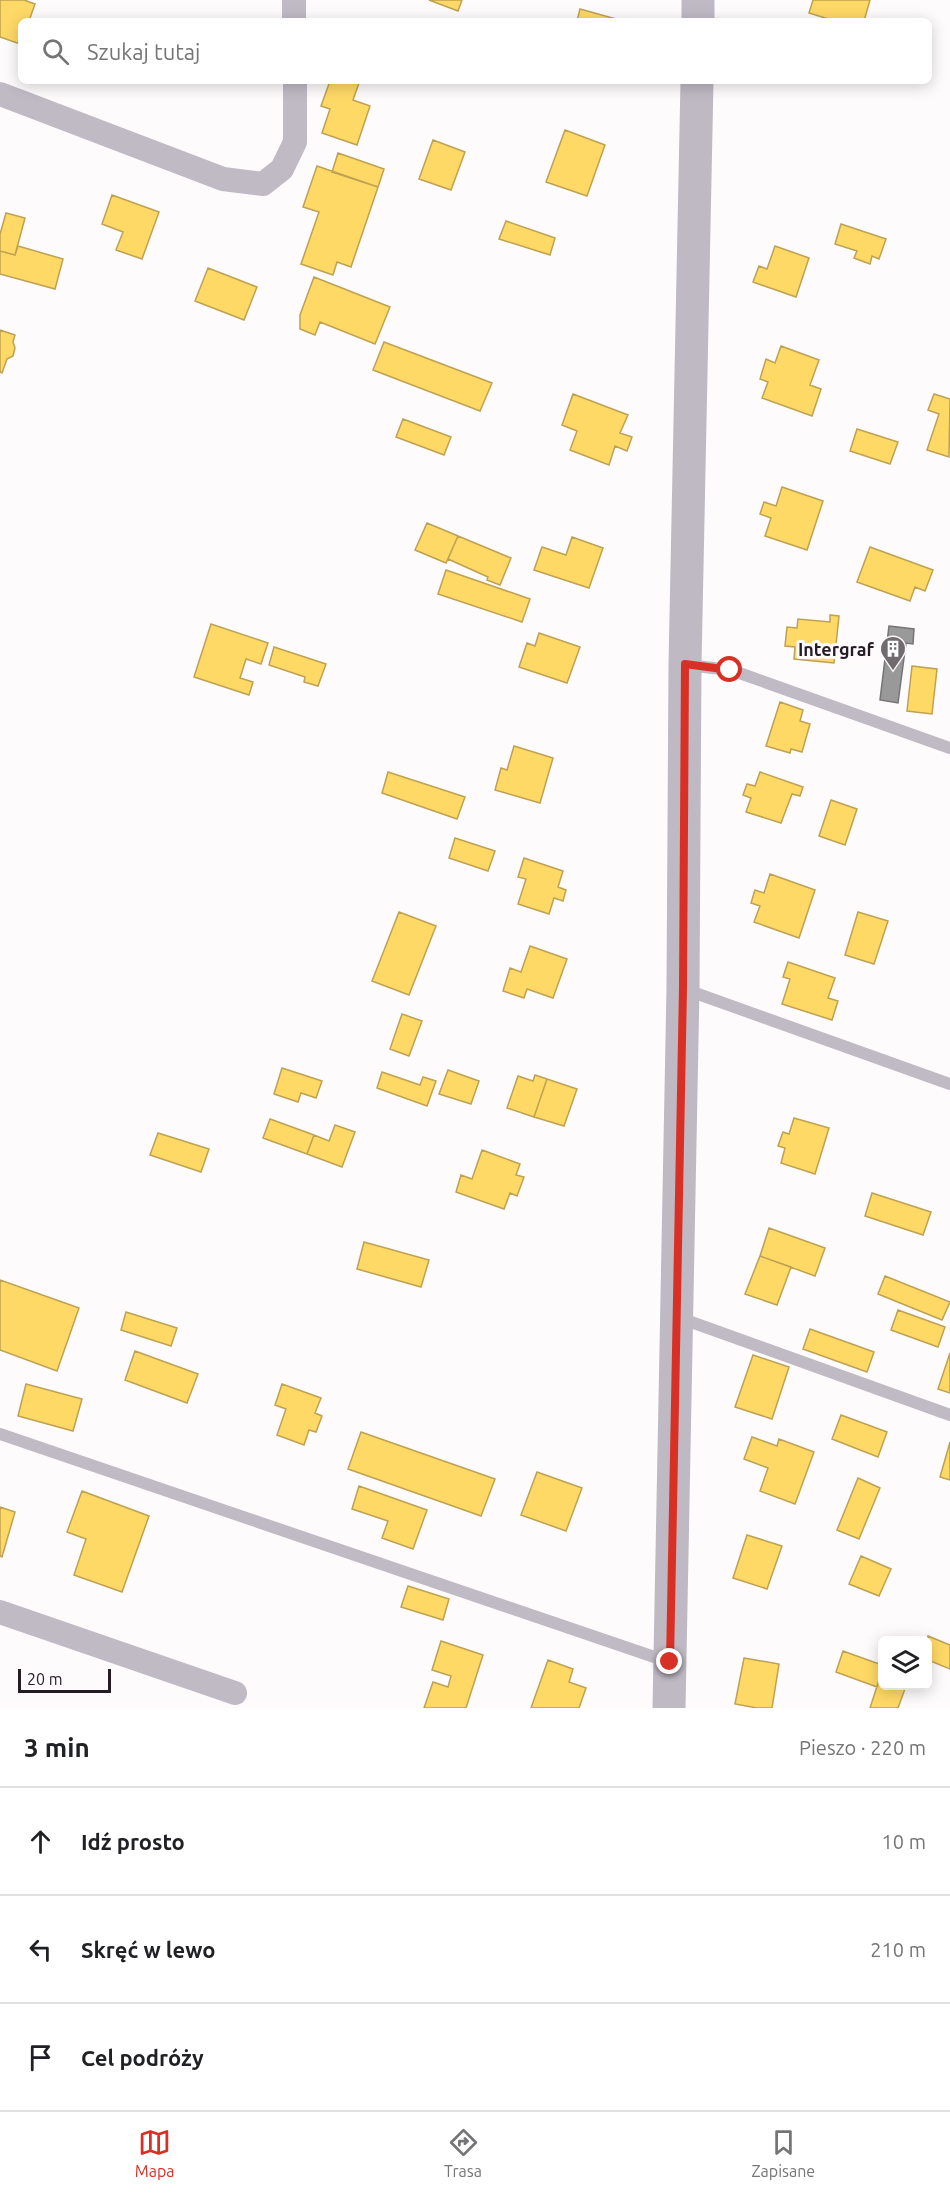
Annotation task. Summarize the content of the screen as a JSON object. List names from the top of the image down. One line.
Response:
{"places":{"building":["Intergraf"]},"scale_bar":"20 m","page":{"search":"Szukaj tutaj","scale":"20 m","heading":["3 min","Pieszo · 220 m"],"list":[["Idź prosto","10 m"],["Skręć w lewo","210 m"],"Cel podróży"],"nav":["Mapa","Trasa","Zapisane"]}}
